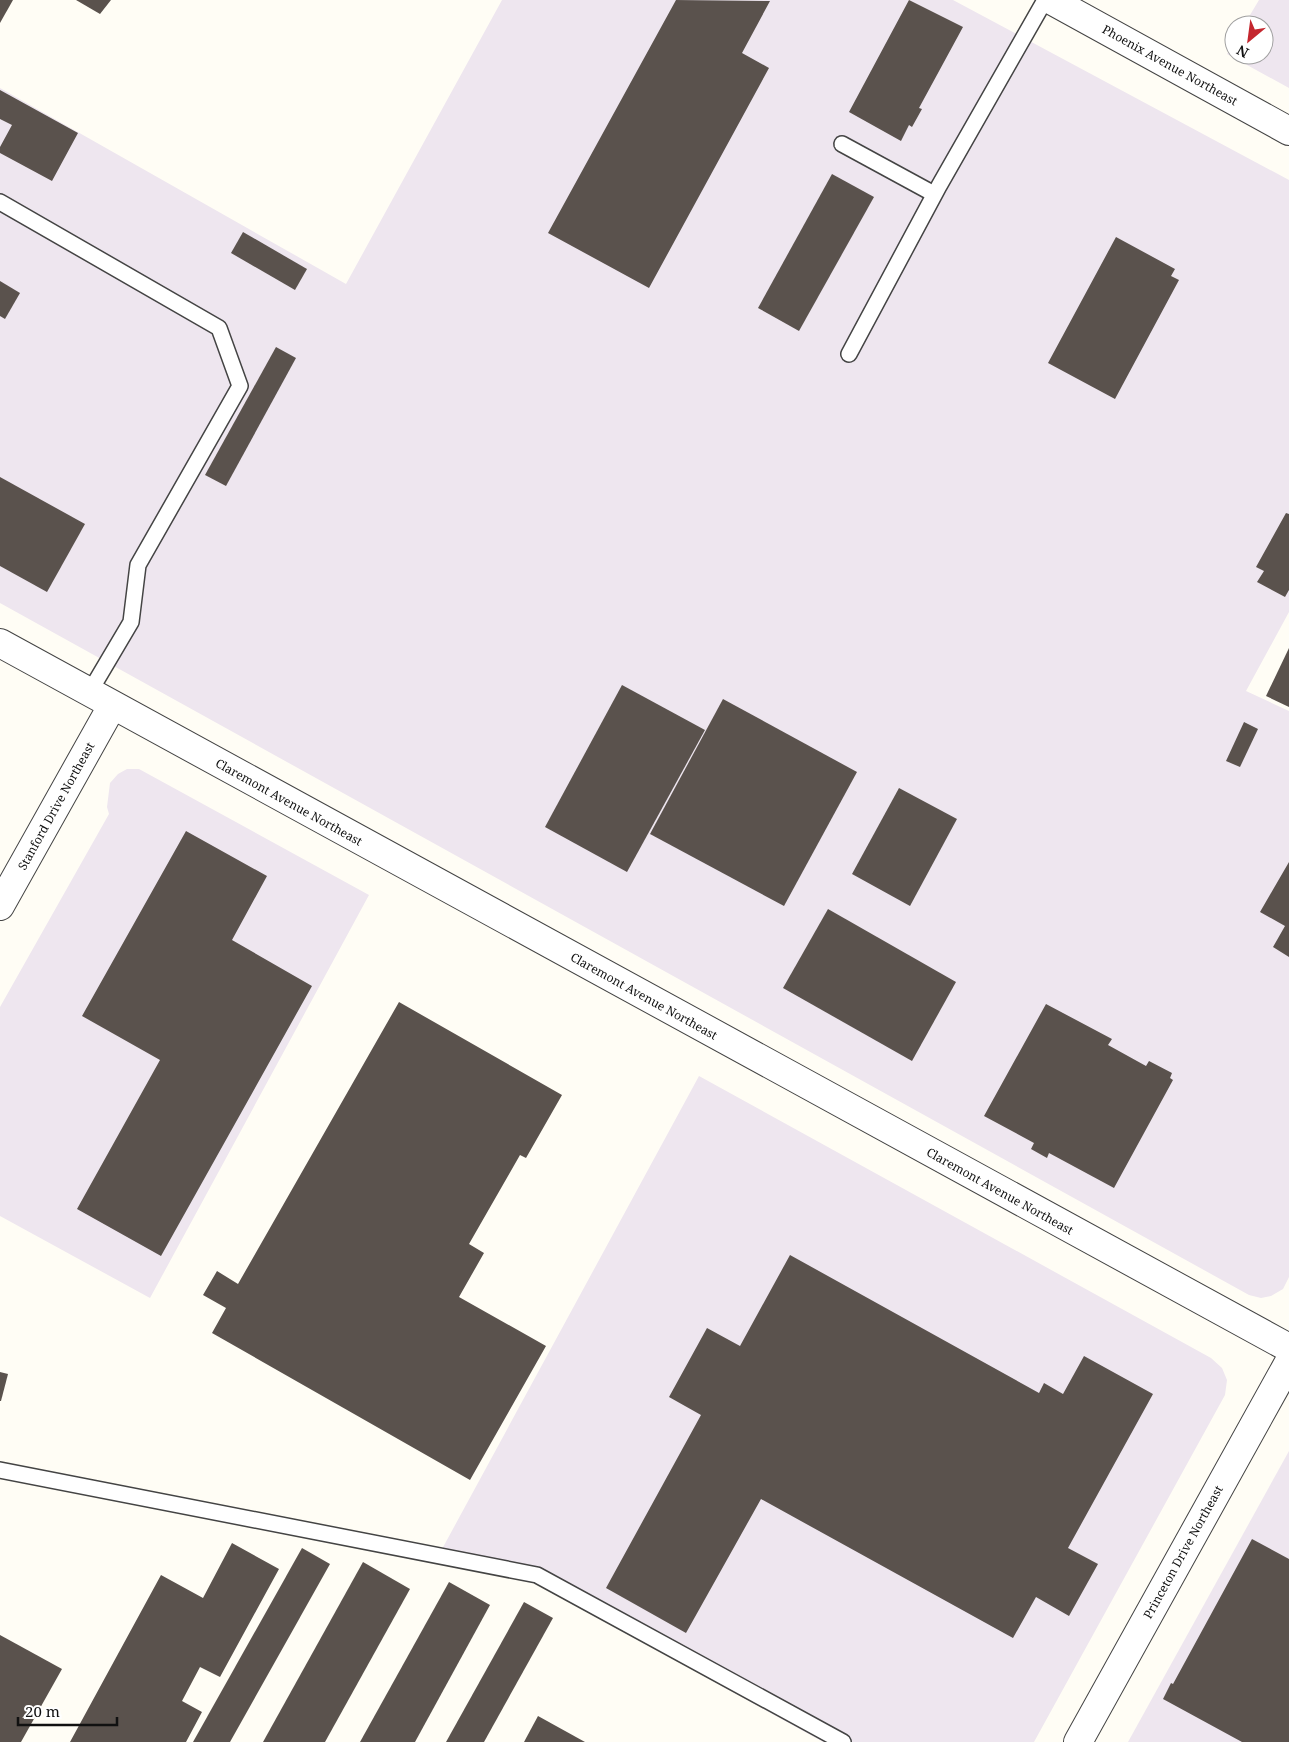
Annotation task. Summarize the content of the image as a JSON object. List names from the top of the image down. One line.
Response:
{"streets":{"street":["Phoenix Avenue Northeast","Claremont Avenue Northeast","Stanford Drive Northeast","Princeton Drive Northeast"]},"crossings":[["Claremont Avenue Northeast","Stanford Drive Northeast"]],"scale_bar":"20 m","north":"bottom left"}
